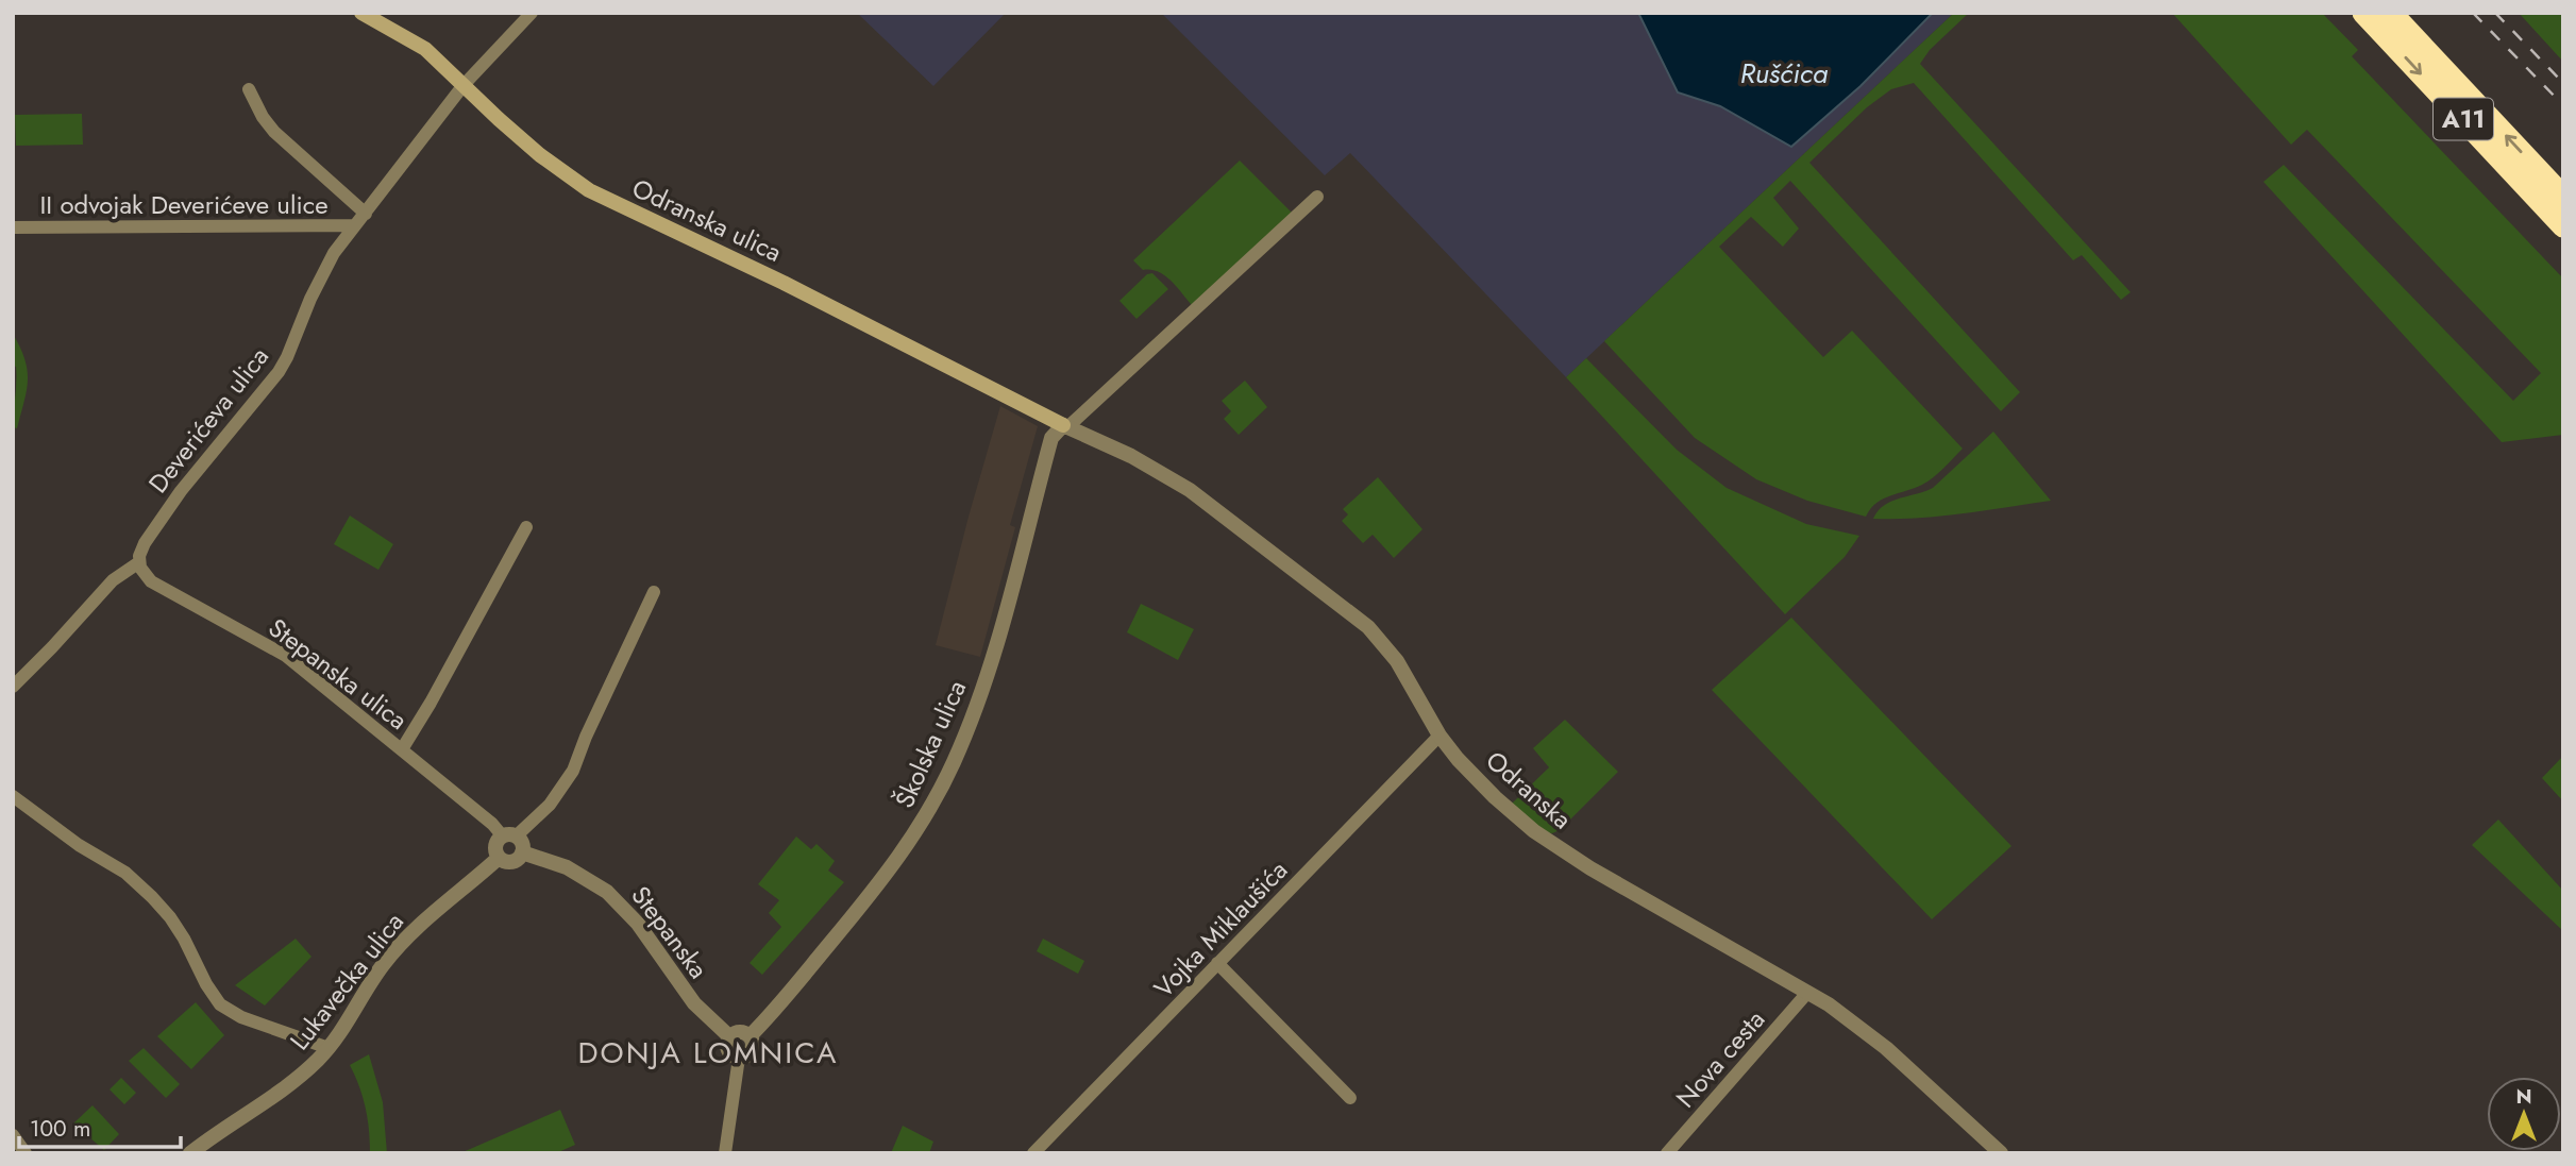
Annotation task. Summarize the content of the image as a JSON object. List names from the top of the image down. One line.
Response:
{"streets":{"highway":["A11"],"main road":["Odranska ulica"],"street":["II odvojak Deverićeve ulice","Deverićeva ulica","Stepanska ulica","Školska ulica","Odranska","Vojka Miklaušića","Stepanska","Lukavečka ulica","Nova cesta"]},"crossings":[["II odvojak Deverićeve ulice","Deverićeva ulica"],["Odranska ulica","Deverićeva ulica"],["Odranska ulica","Školska ulica"],["Odranska ulica","Odranska"],["Deverićeva ulica","Stepanska ulica"],["Stepanska ulica","Stepanska"],["Stepanska ulica","Lukavečka ulica"],["Školska ulica","Odranska"],["Školska ulica","Stepanska"],["Odranska","Vojka Miklaušića"],["Odranska","Nova cesta"],["Stepanska","Lukavečka ulica"]],"districts":["DONJA LOMNICA"],"water":["Rušćica"],"scale_bar":"100 m","north":"top"}
